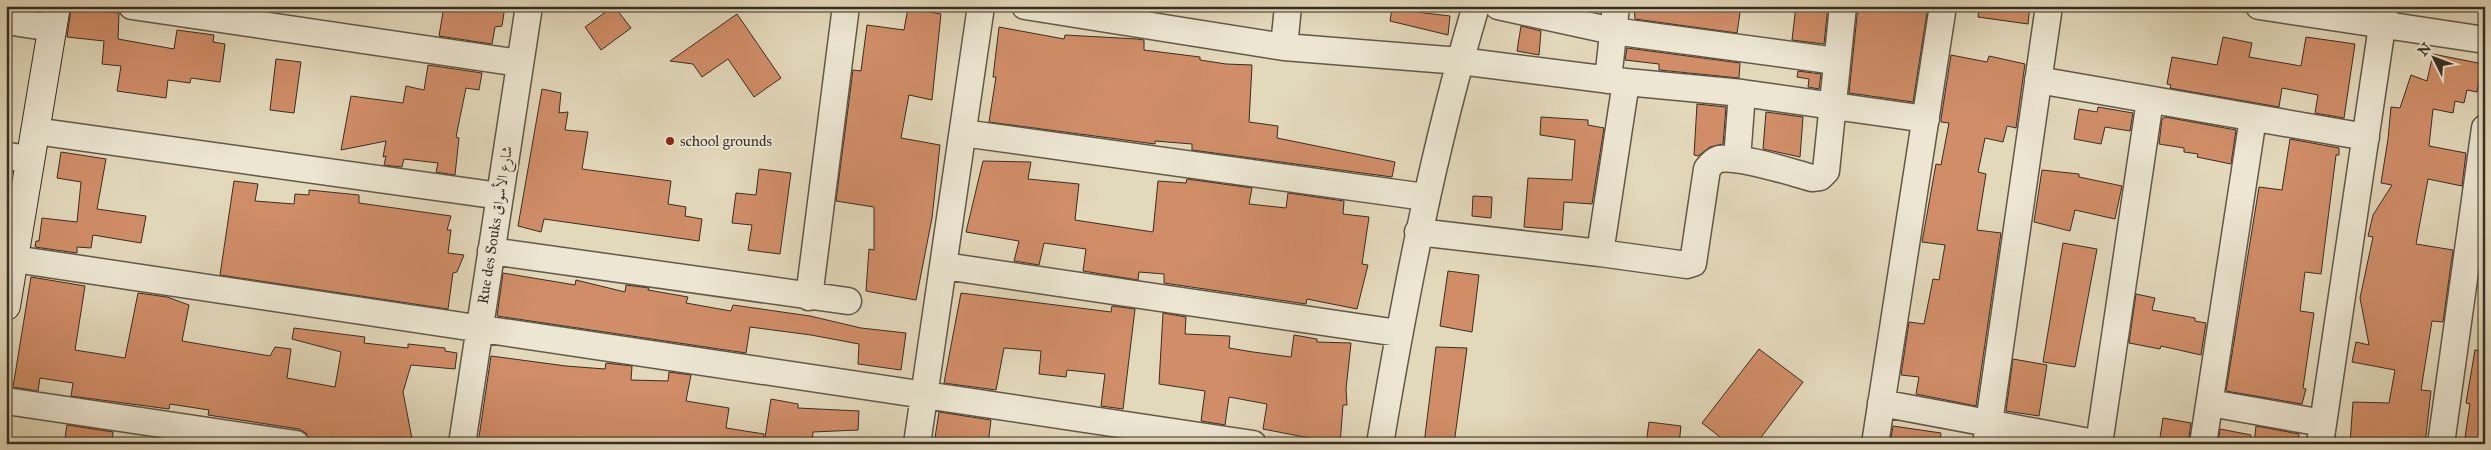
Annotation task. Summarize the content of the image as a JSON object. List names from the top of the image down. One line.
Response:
{"streets":{"street":["Rue des Souks شارع الأسواق"]},"places":["school grounds"],"north":"top left"}
